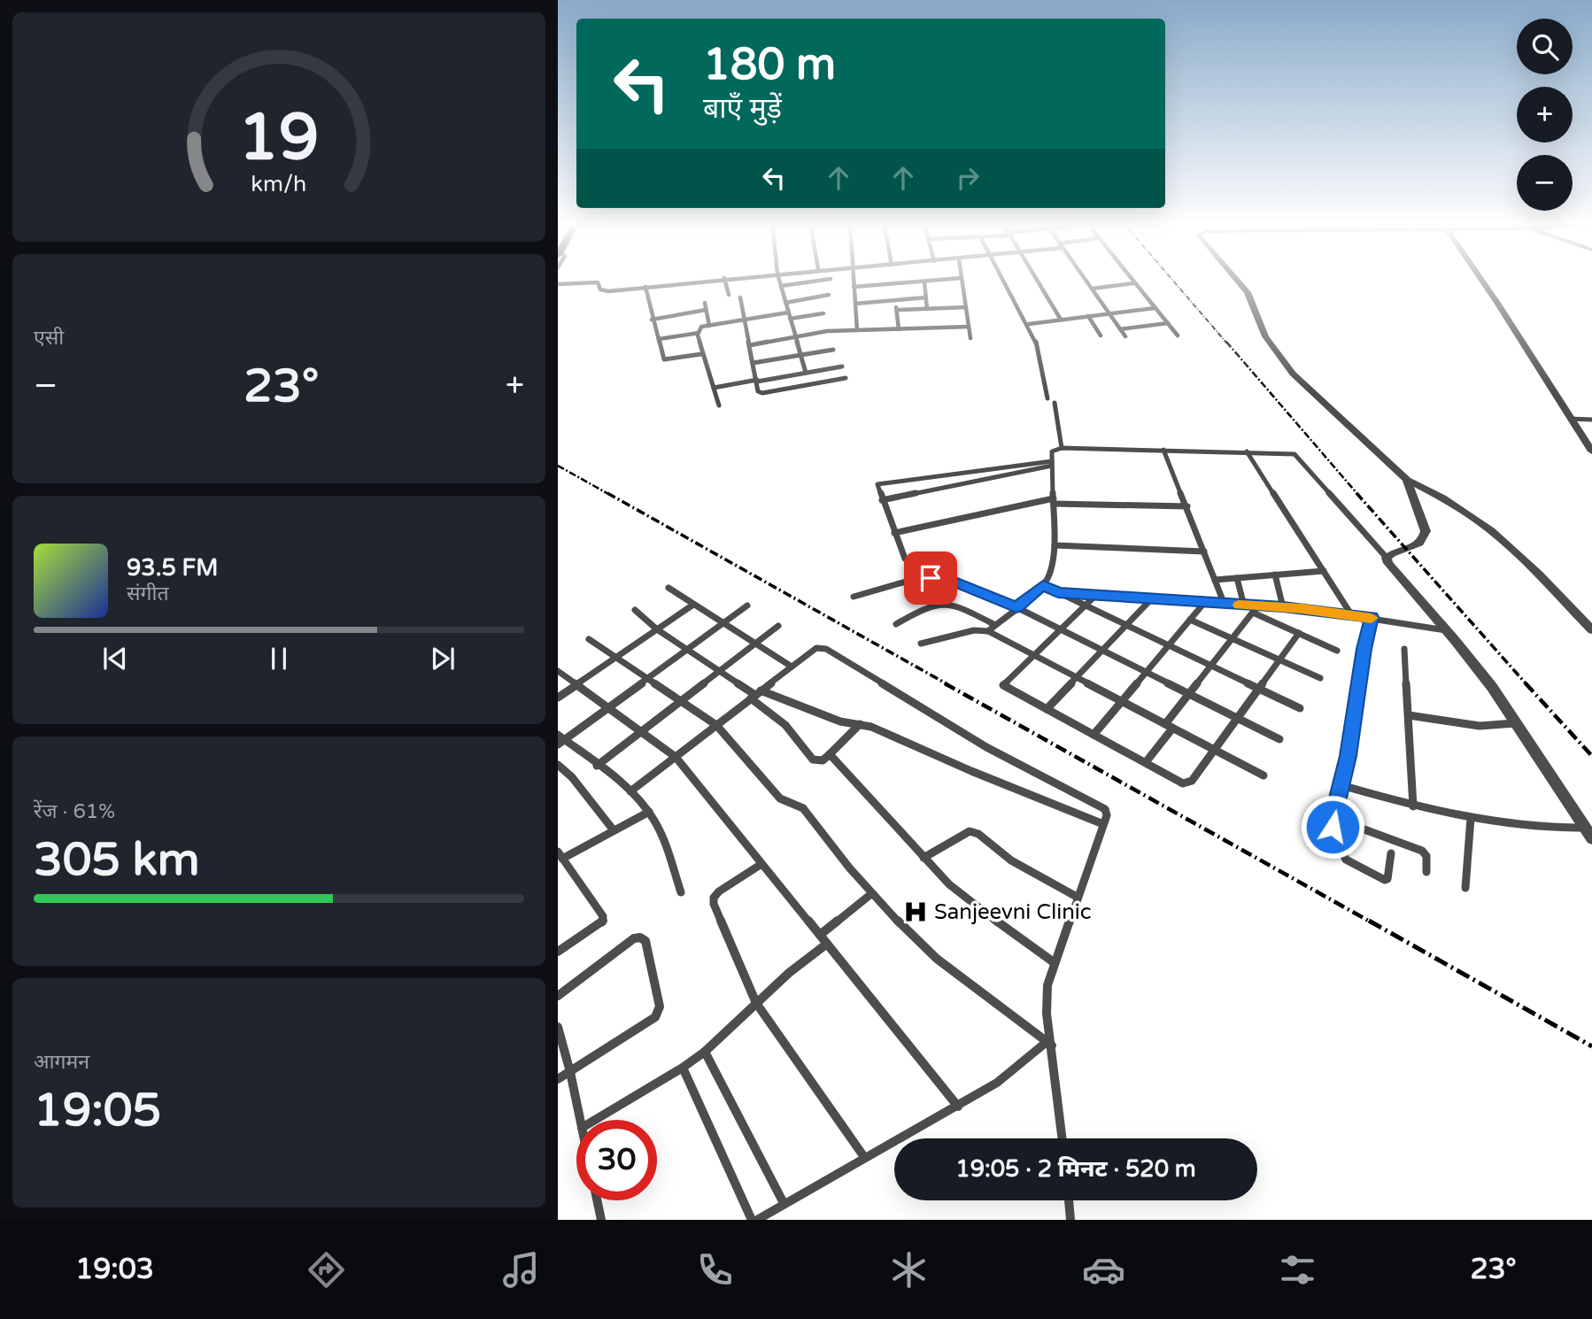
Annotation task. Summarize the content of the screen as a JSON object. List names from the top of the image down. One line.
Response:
{"places":{"hospital":["Sanjeevni Clinic"]},"page":{"map_buttons":["+","−"],"turn":["180 m","बाएँ मुड़ें"],"tile":["एसी",["रेंज · 61%","305 km"],["आगमन","19:05"]],"heat":["−","23°","+"],"song":["93.5 FM","संगीत"],"limit":"30","trip":"19:05 · 2 मिनट · 520 m","tabs":["19:03","23°"],"gauge":["19","km/h"]}}
